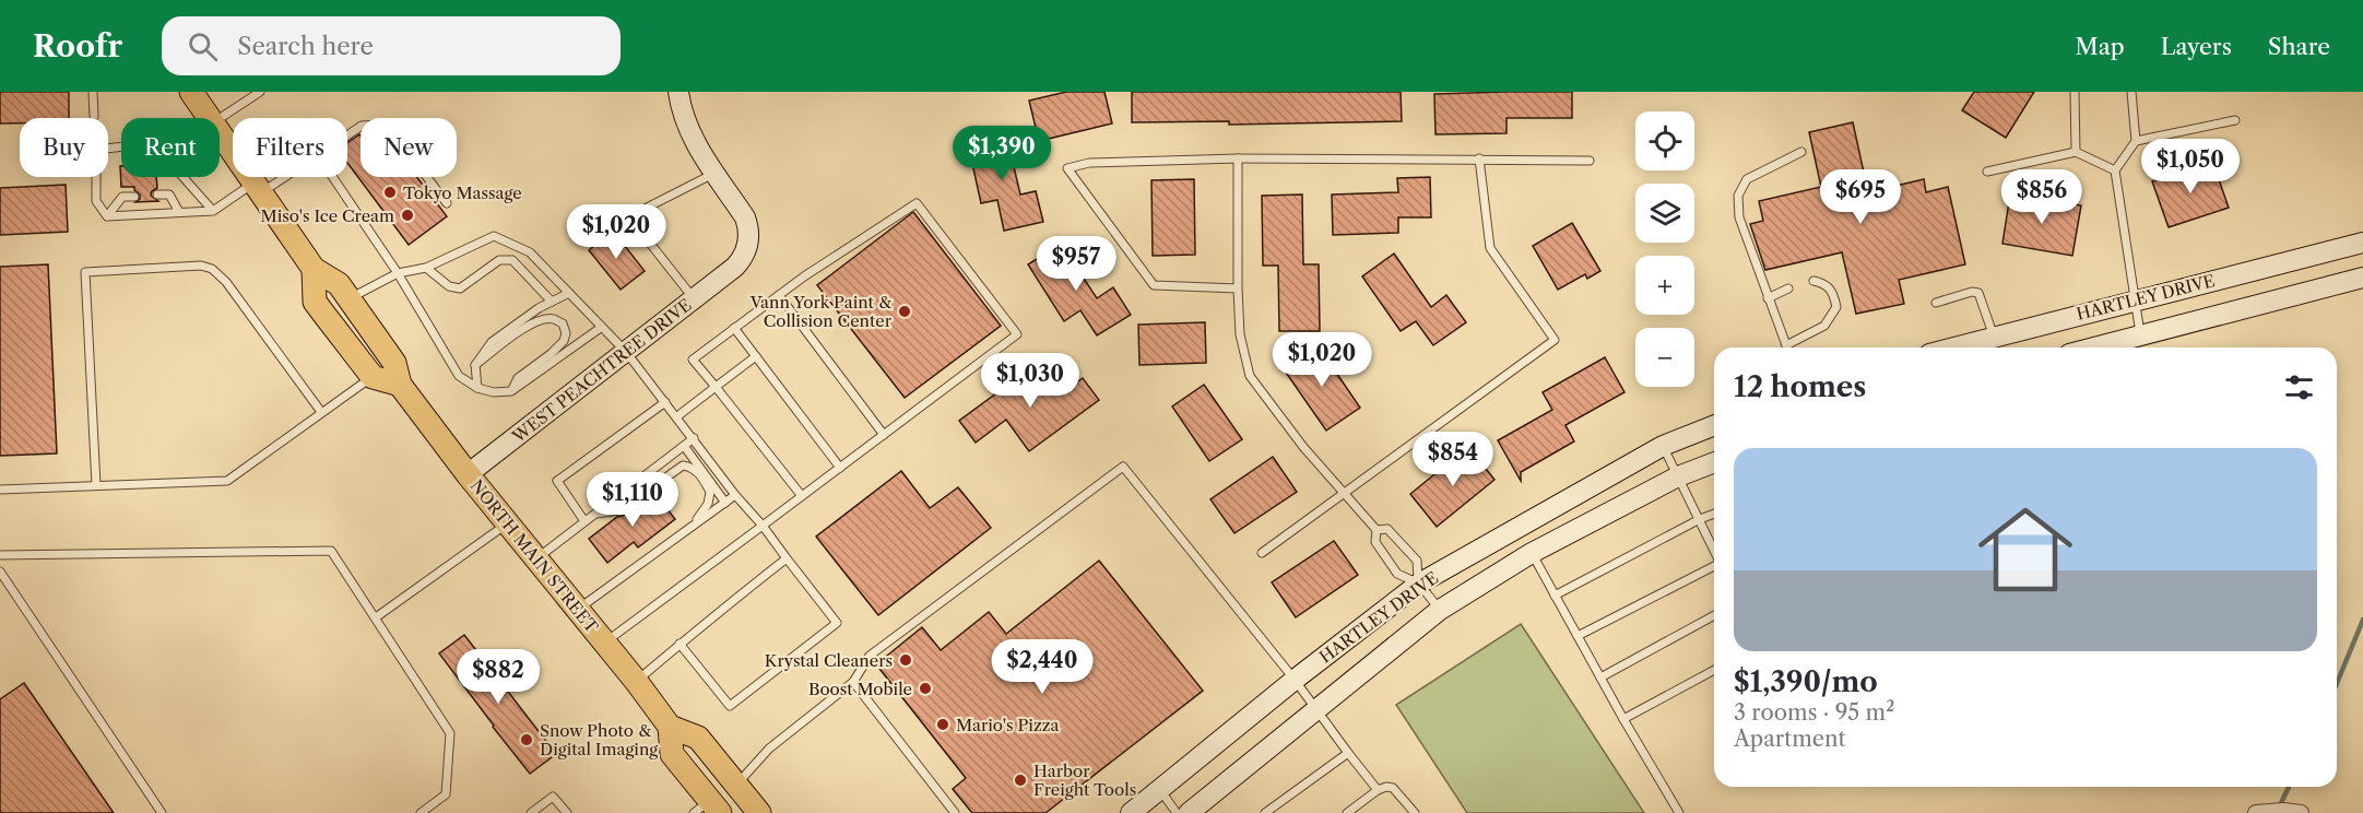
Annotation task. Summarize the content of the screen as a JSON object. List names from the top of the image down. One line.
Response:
{"streets":{"main road":["NORTH MAIN STREET"],"street":["HARTLEY DRIVE","WEST PEACHTREE DRIVE"]},"crossings":[["WEST PEACHTREE DRIVE","NORTH MAIN STREET"]],"places":["Tokyo Massage","Miso's Ice Cream","Vann York Paint & Collision Center","Krystal Cleaners","Boost Mobile","Mario's Pizza","Snow Photo & Digital Imaging","Harbor Freight Tools"],"page":{"header":"Roofr","search":"Search here","nav":["Map","Layers","Share"],"map_buttons":["+","−"],"chip":["Buy","Rent","Filters","New"],"price":["$1,390","$1,050","$695","$856","$1,020","$957","$1,020","$1,030","$854","$1,110","$2,440","$882"],"heading":"12 homes","list":[{"name":"$1,390/mo","note":"3 rooms · 95 m² · Apartment"}]}}
